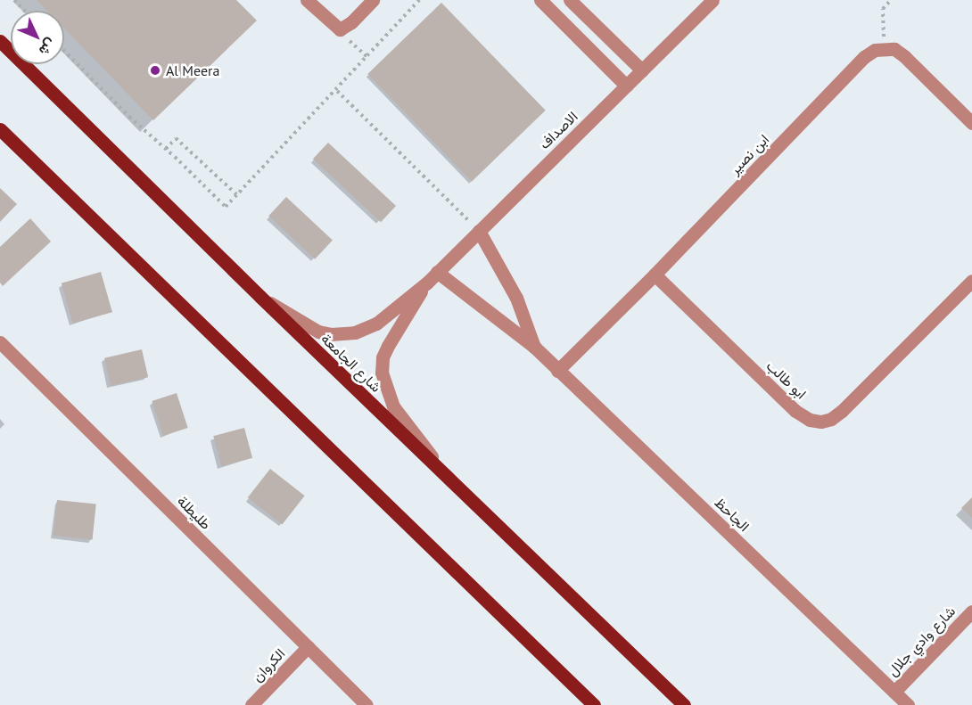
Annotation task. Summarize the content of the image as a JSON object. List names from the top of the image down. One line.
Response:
{"streets":{"main road":["شارع الجامعة"],"street":["الاصداف","ابن نصير","ابو طالب","طليطلة","الجاحظ","شارع وادي جلال","الكروان"]},"crossings":[["الاصداف","شارع الجامعة"],["الاصداف","الجاحظ"],["ابن نصير","ابو طالب"],["ابن نصير","الجاحظ"],["طليطلة","الكروان"],["الجاحظ","شارع وادي جلال"]],"places":["Al Meera"],"north":"bottom right"}
